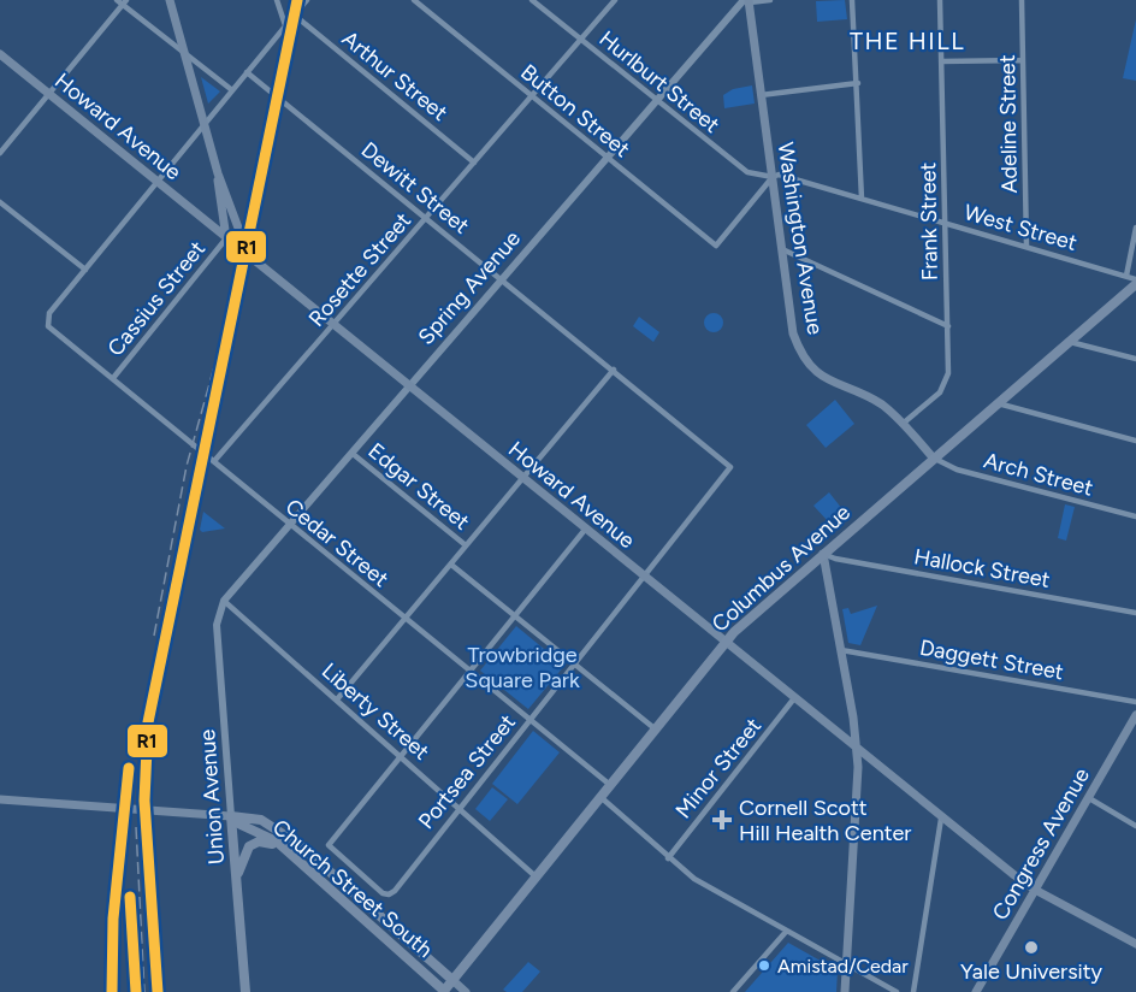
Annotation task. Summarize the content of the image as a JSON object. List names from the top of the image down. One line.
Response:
{"streets":{"main road":["Howard Avenue","Washington Avenue","Columbus Avenue","Union Avenue","Congress Avenue","Church Street South"],"street":["Arthur Street","Hurlburt Street","Button Street","Adeline Street","Dewitt Street","Frank Street","West Street","Rosette Street","Spring Avenue","Cassius Street","Arch Street","Edgar Street","Cedar Street","Hallock Street","Daggett Street","Liberty Street","Minor Street","Portsea Street"]},"crossings":[["Arthur Street","Rosette Street"],["Hurlburt Street","Button Street"],["Hurlburt Street","West Street"],["Hurlburt Street","Washington Avenue"],["Hurlburt Street","Rosette Street"],["Hurlburt Street","Spring Avenue"],["Button Street","West Street"],["Button Street","Washington Avenue"],["Button Street","Rosette Street"],["Button Street","Spring Avenue"],["Adeline Street","West Street"],["Howard Avenue","Rosette Street"],["Howard Avenue","Spring Avenue"],["Howard Avenue","Cassius Street"],["Howard Avenue","Columbus Avenue"],["Howard Avenue","Minor Street"],["Howard Avenue","Portsea Street"],["Howard Avenue","Congress Avenue"],["Dewitt Street","Rosette Street"],["Dewitt Street","Spring Avenue"],["Dewitt Street","Portsea Street"],["Frank Street","West Street"],["Frank Street","Washington Avenue"],["West Street","Washington Avenue"],["West Street","Columbus Avenue"],["Washington Avenue","Spring Avenue"],["Washington Avenue","Arch Street"],["Washington Avenue","Columbus Avenue"],["Rosette Street","Cedar Street"],["Spring Avenue","Edgar Street"],["Spring Avenue","Cedar Street"],["Spring Avenue","Liberty Street"],["Spring Avenue","Union Avenue"],["Cassius Street","Cedar Street"],["Arch Street","Columbus Avenue"],["Cedar Street","Columbus Avenue"],["Cedar Street","Portsea Street"],["Columbus Avenue","Hallock Street"],["Columbus Avenue","Liberty Street"],["Columbus Avenue","Church Street South"],["Liberty Street","Portsea Street"],["Liberty Street","Union Avenue"],["Union Avenue","Church Street South"]],"districts":["THE HILL"],"parks":["Trowbridge Square Park"],"places":{"health":["Cornell Scott Hill Health Center"],"other":["Yale University","Amistad/Cedar"]},"lines":["transit line R1"]}
